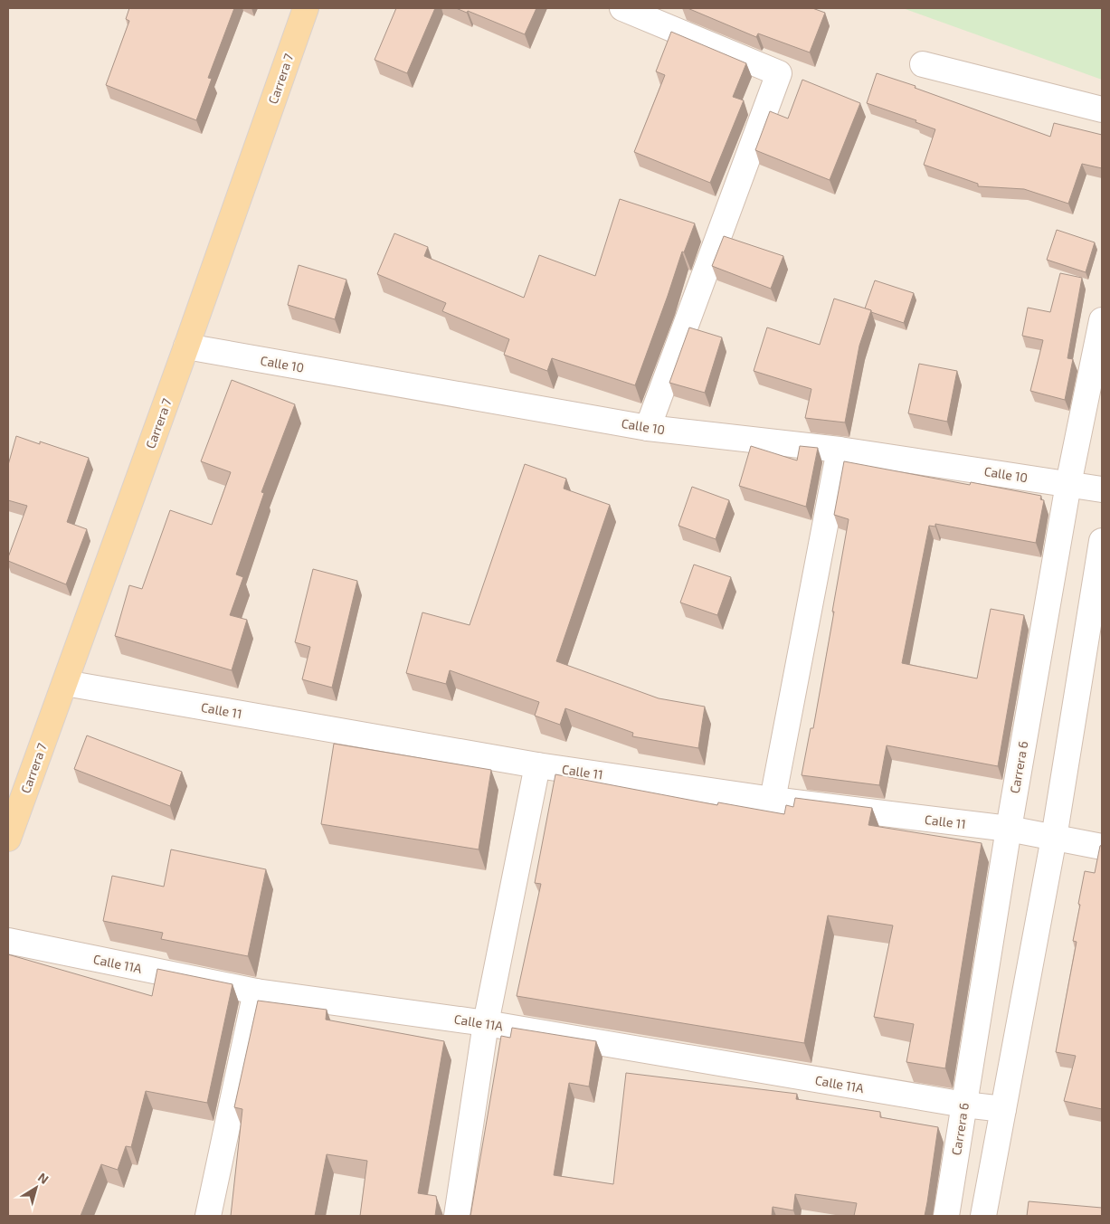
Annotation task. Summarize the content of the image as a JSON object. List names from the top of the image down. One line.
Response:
{"streets":{"main road":["Carrera 7"],"street":["Calle 10","Calle 11","Carrera 6","Calle 11A"]},"crossings":[["Carrera 7","Calle 10"],["Carrera 7","Calle 11"],["Calle 10","Carrera 6"],["Calle 11","Carrera 6"],["Carrera 6","Calle 11A"]],"north":"top right"}
